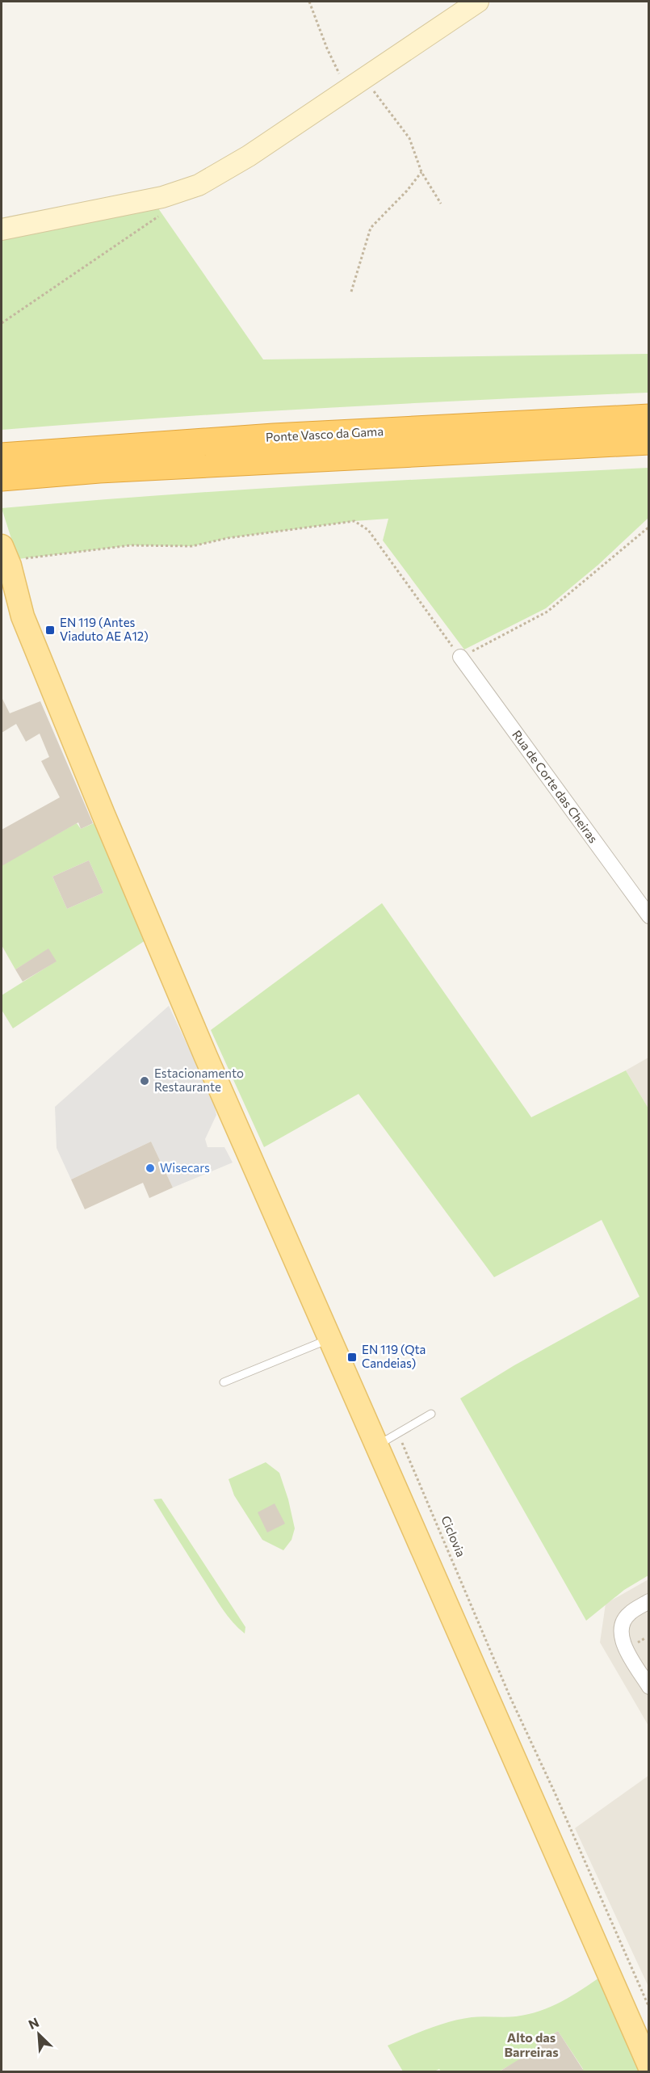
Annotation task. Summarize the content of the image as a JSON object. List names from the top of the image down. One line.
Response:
{"streets":{"highway":["Ponte Vasco da Gama"],"street":["Rua de Corte das Cheiras"],"path":["Ciclovia"]},"districts":["Alto das Barreiras"],"places":{"transit":["EN 119 (Antes Viaduto AE A12)","EN 119 (Qta Candeias)"],"other":["Estacionamento Restaurante","Wisecars"]},"north":"top left"}
